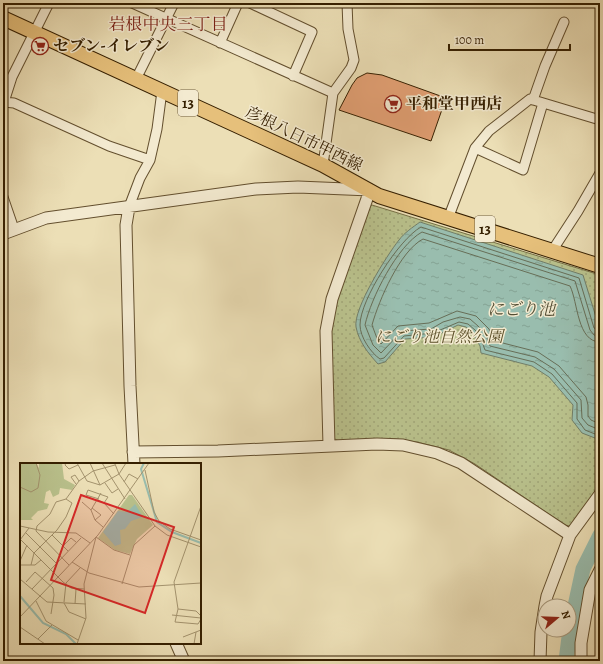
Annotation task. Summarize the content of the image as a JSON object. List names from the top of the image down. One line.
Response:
{"streets":{"main road":["13","彦根八日市甲西線"]},"districts":["岩根中央三丁目"],"water":["にごり池"],"parks":["にごり池自然公園"],"places":{"supermarket":["セブン-イレブン","平和堂甲西店"]},"scale_bar":"100 m","north":"right"}
